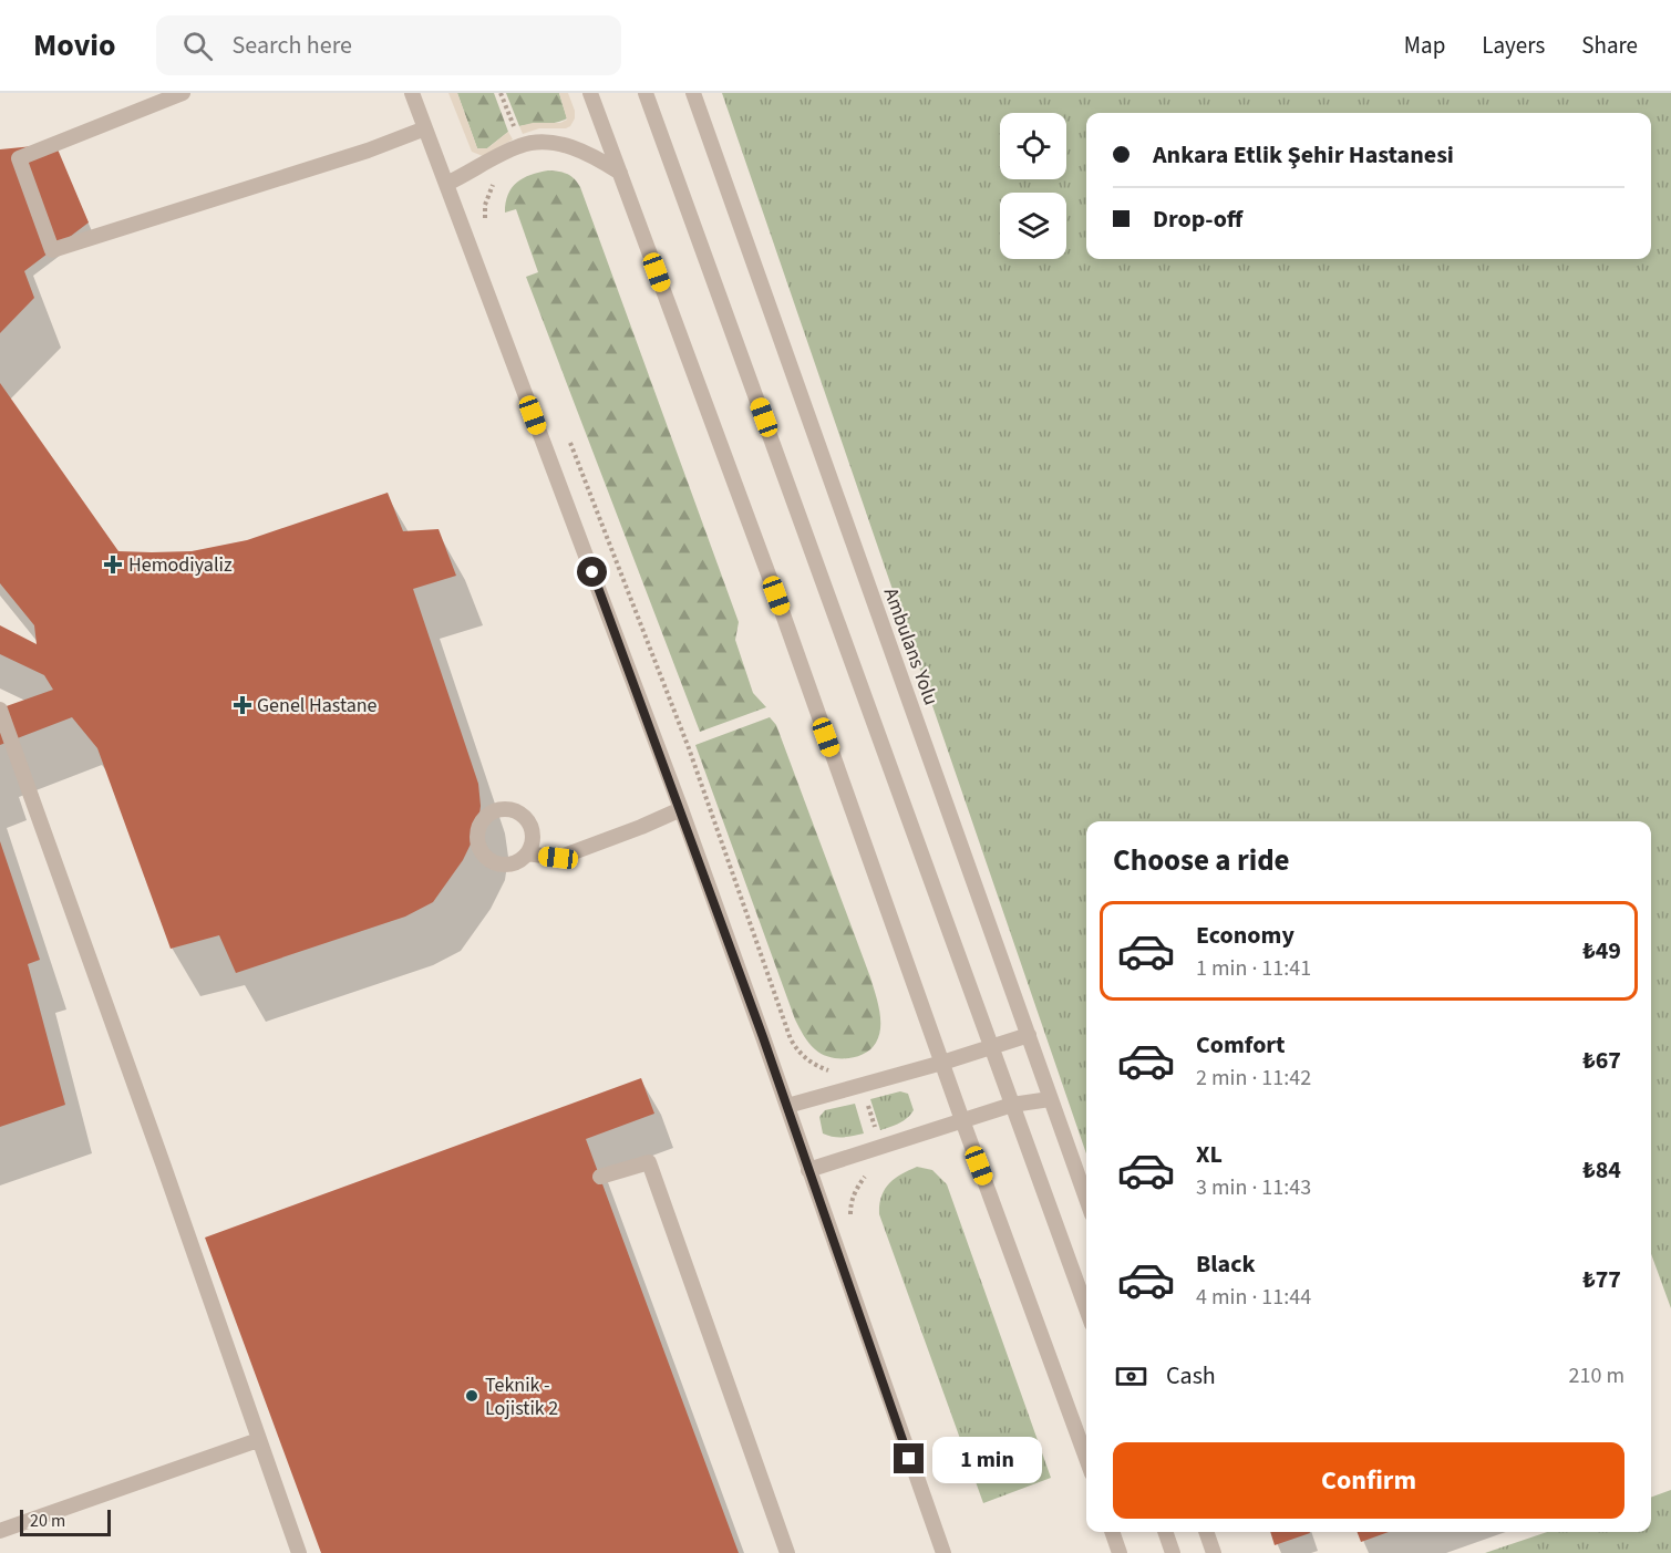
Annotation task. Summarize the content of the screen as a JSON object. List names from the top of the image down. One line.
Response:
{"streets":{"lane":["Ambulans Yolu"]},"places":{"health":["Hemodiyaliz","Genel Hastane"],"other":["Teknik - Lojistik 2"]},"scale_bar":"20 m","page":{"header":"Movio","search":"Search here","nav":["Map","Layers","Share"],"banner":["Ankara Etlik Şehir Hastanesi","Drop-off"],"heading":"Choose a ride","list":[{"name":"Economy","note":"1 min · 11:41","value":"₺49"},{"name":"Comfort","note":"2 min · 11:42","value":"₺67"},{"name":"XL","note":"3 min · 11:43","value":"₺84"},{"name":"Black","note":"4 min · 11:44","value":"₺77"}],"pay":["Cash","210 m"],"buttons":"Confirm","bubble":"1 min","scale":"20 m"}}
